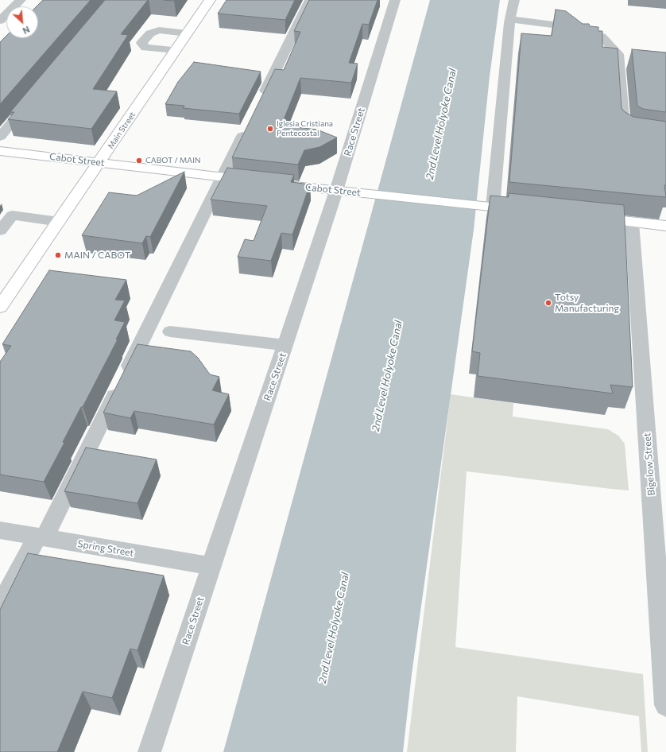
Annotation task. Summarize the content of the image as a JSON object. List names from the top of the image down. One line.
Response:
{"streets":{"main road":["Main Street","Cabot Street"],"street":["Race Street","Bigelow Street","Spring Street"]},"crossings":[["Main Street","Cabot Street"],["Race Street","Cabot Street"],["Race Street","Spring Street"]],"water":["2nd Level Holyoke Canal"],"places":["Iglesia Cristiana Pentecostal","CABOT / MAIN","MAIN / CABOT","Totsy Manufacturing"],"north":"bottom right"}
